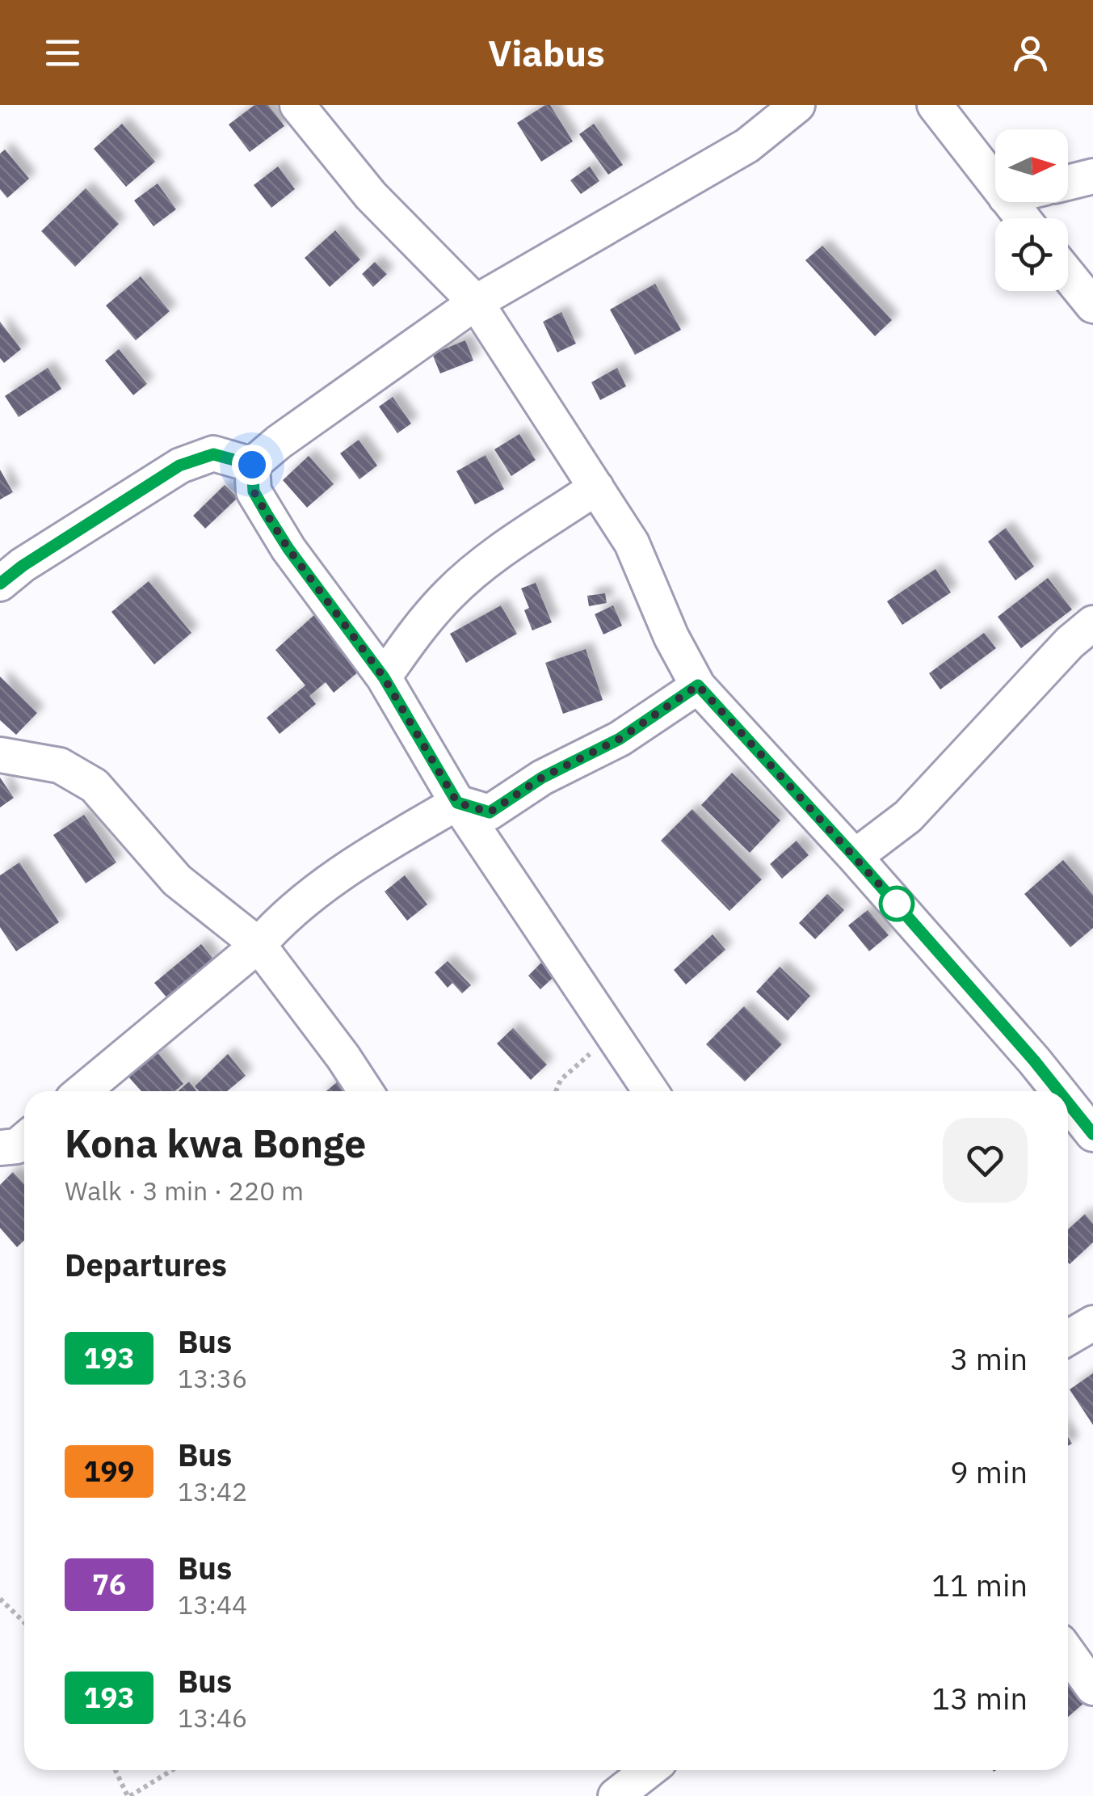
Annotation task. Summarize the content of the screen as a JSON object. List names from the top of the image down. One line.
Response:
{"lines":["bus line 193"],"north":"right","page":{"header":"Viabus","heading":[["Kona kwa Bonge","Walk · 3 min · 220 m"],"Departures"],"list":[{"mark":"193","name":"Bus","note":"13:36","value":"3 min"},{"mark":"199","name":"Bus","note":"13:42","value":"9 min"},{"mark":"76","name":"Bus","note":"13:44","value":"11 min"},{"mark":"193","name":"Bus","note":"13:46","value":"13 min"}]}}
